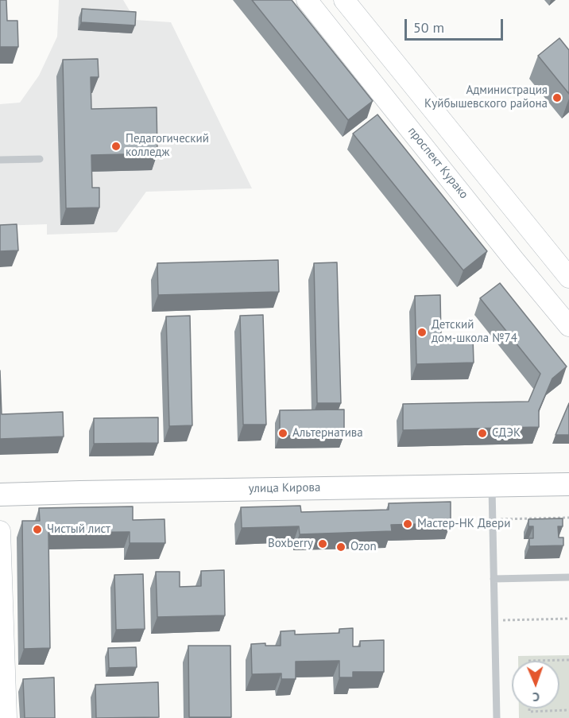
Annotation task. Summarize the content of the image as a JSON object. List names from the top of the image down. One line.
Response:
{"streets":{"main road":["проспект Курако","улица Кирова"]},"places":["Администрация Куйбышевского района","Педагогический колледж","Детский дом-школа №74","Альтернатива","СДЭК","Мастер-НК Двери","Чистый лист","Boxberry","Ozon"],"scale_bar":"50 m","north":"bottom"}
